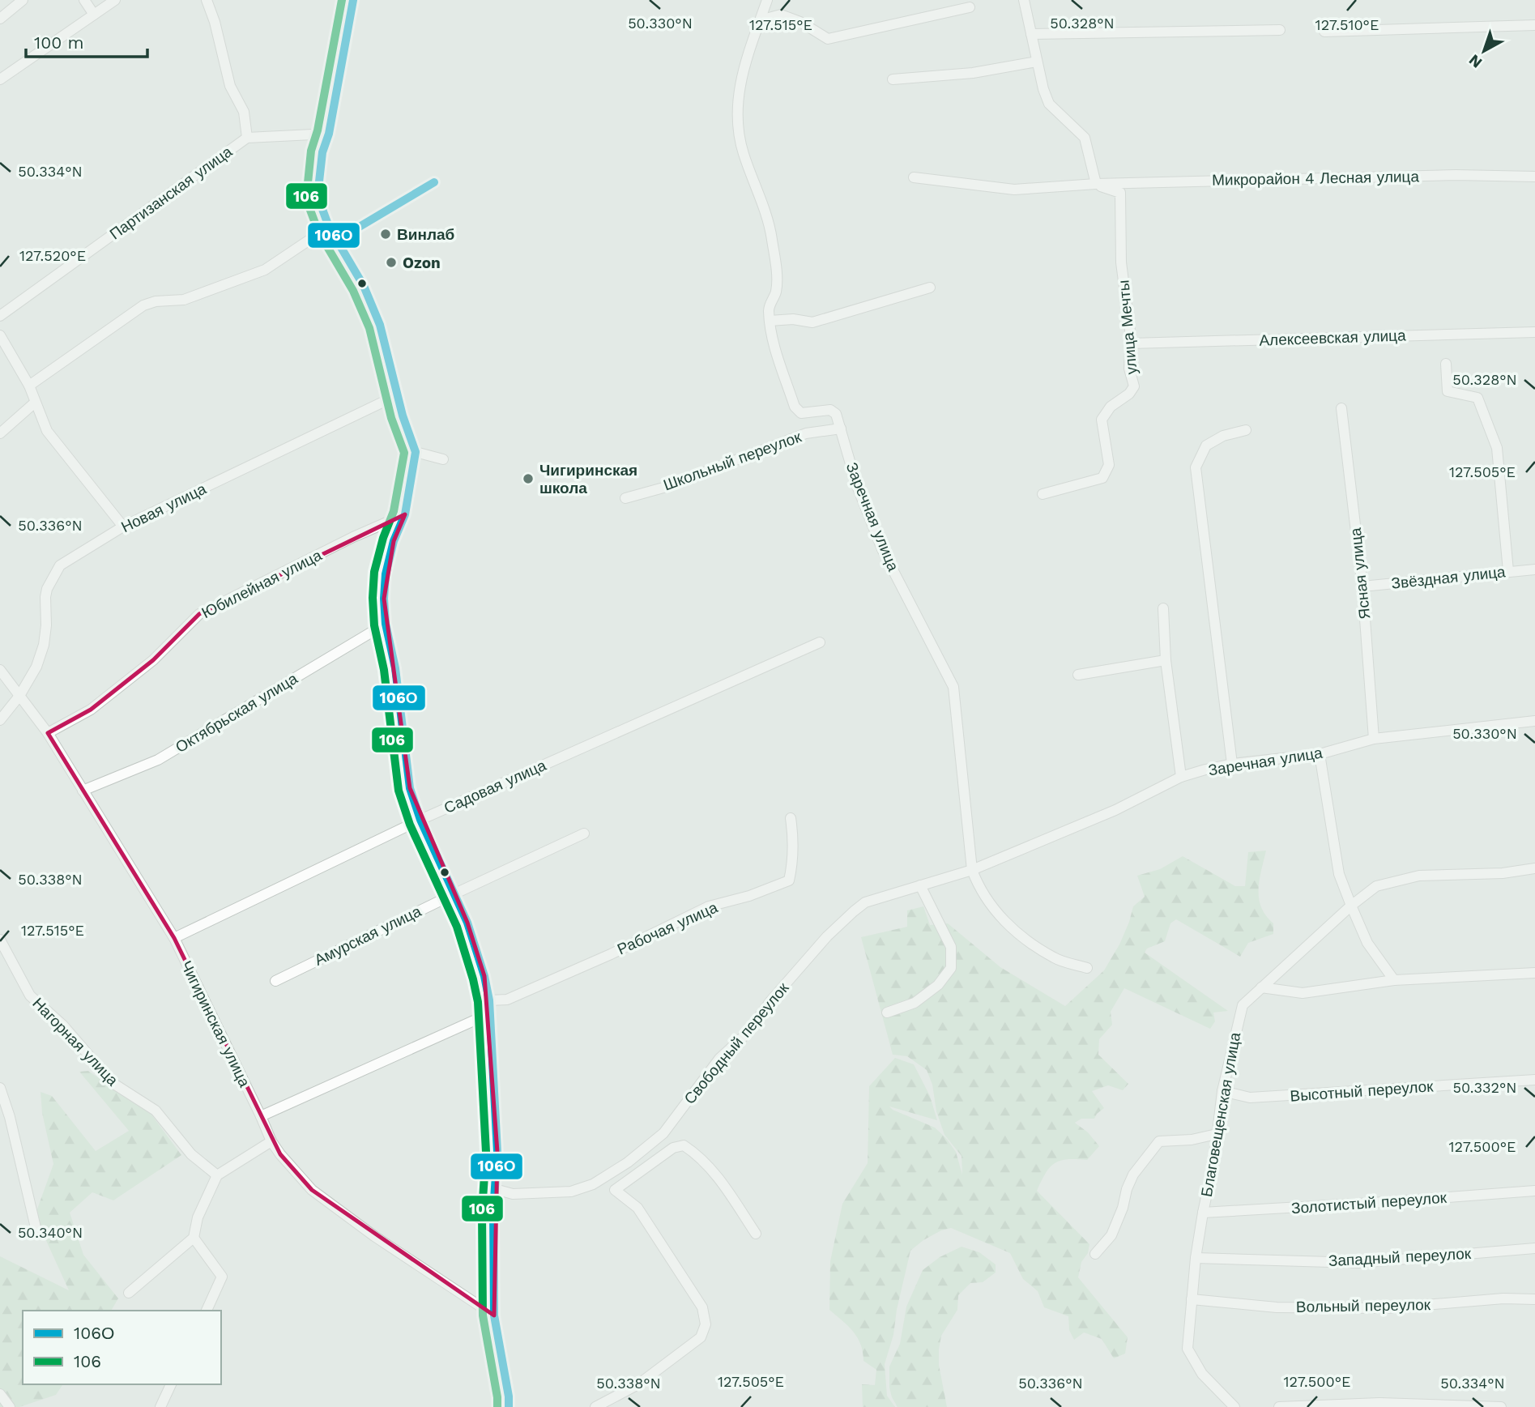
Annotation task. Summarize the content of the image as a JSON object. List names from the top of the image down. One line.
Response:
{"streets":{"street":["Микрорайон 4 Лесная улица","Партизанская улица","улица Мечты","Алексеевская улица","Школьный переулок","Новая улица","Заречная улица","Ясная улица","Звёздная улица","Юбилейная улица","Октябрьская улица","Садовая улица","Рабочая улица","Амурская улица","Чигиринская улица","Нагорная улица","Свободный переулок","Высотный переулок","Благовещенская улица","Золотистый переулок","Западный переулок","Вольный переулок"]},"crossings":[["Микрорайон 4 Лесная улица","улица Мечты"],["улица Мечты","Алексеевская улица"],["Школьный переулок","Заречная улица"],["Новая улица","Чигиринская улица"],["Заречная улица","Ясная улица"],["Заречная улица","Свободный переулок"],["Ясная улица","Звёздная улица"],["Юбилейная улица","Чигиринская улица"],["Октябрьская улица","Чигиринская улица"],["Садовая улица","Чигиринская улица"],["Высотный переулок","Благовещенская улица"],["Благовещенская улица","Золотистый переулок"],["Благовещенская улица","Западный переулок"],["Благовещенская улица","Вольный переулок"]],"places":["Винлаб","Ozon","Чигиринская школа"],"lines":["transit line 106О","transit line 106"],"legend":["106О","106"],"scale_bar":"100 m","north":"bottom left","coordinates":["50.330°N","50.328°N","127.515°E","127.510°E","50.334°N","127.520°E","127.505°E","50.336°N","50.338°N","50.332°N","127.500°E","50.340°N"]}
